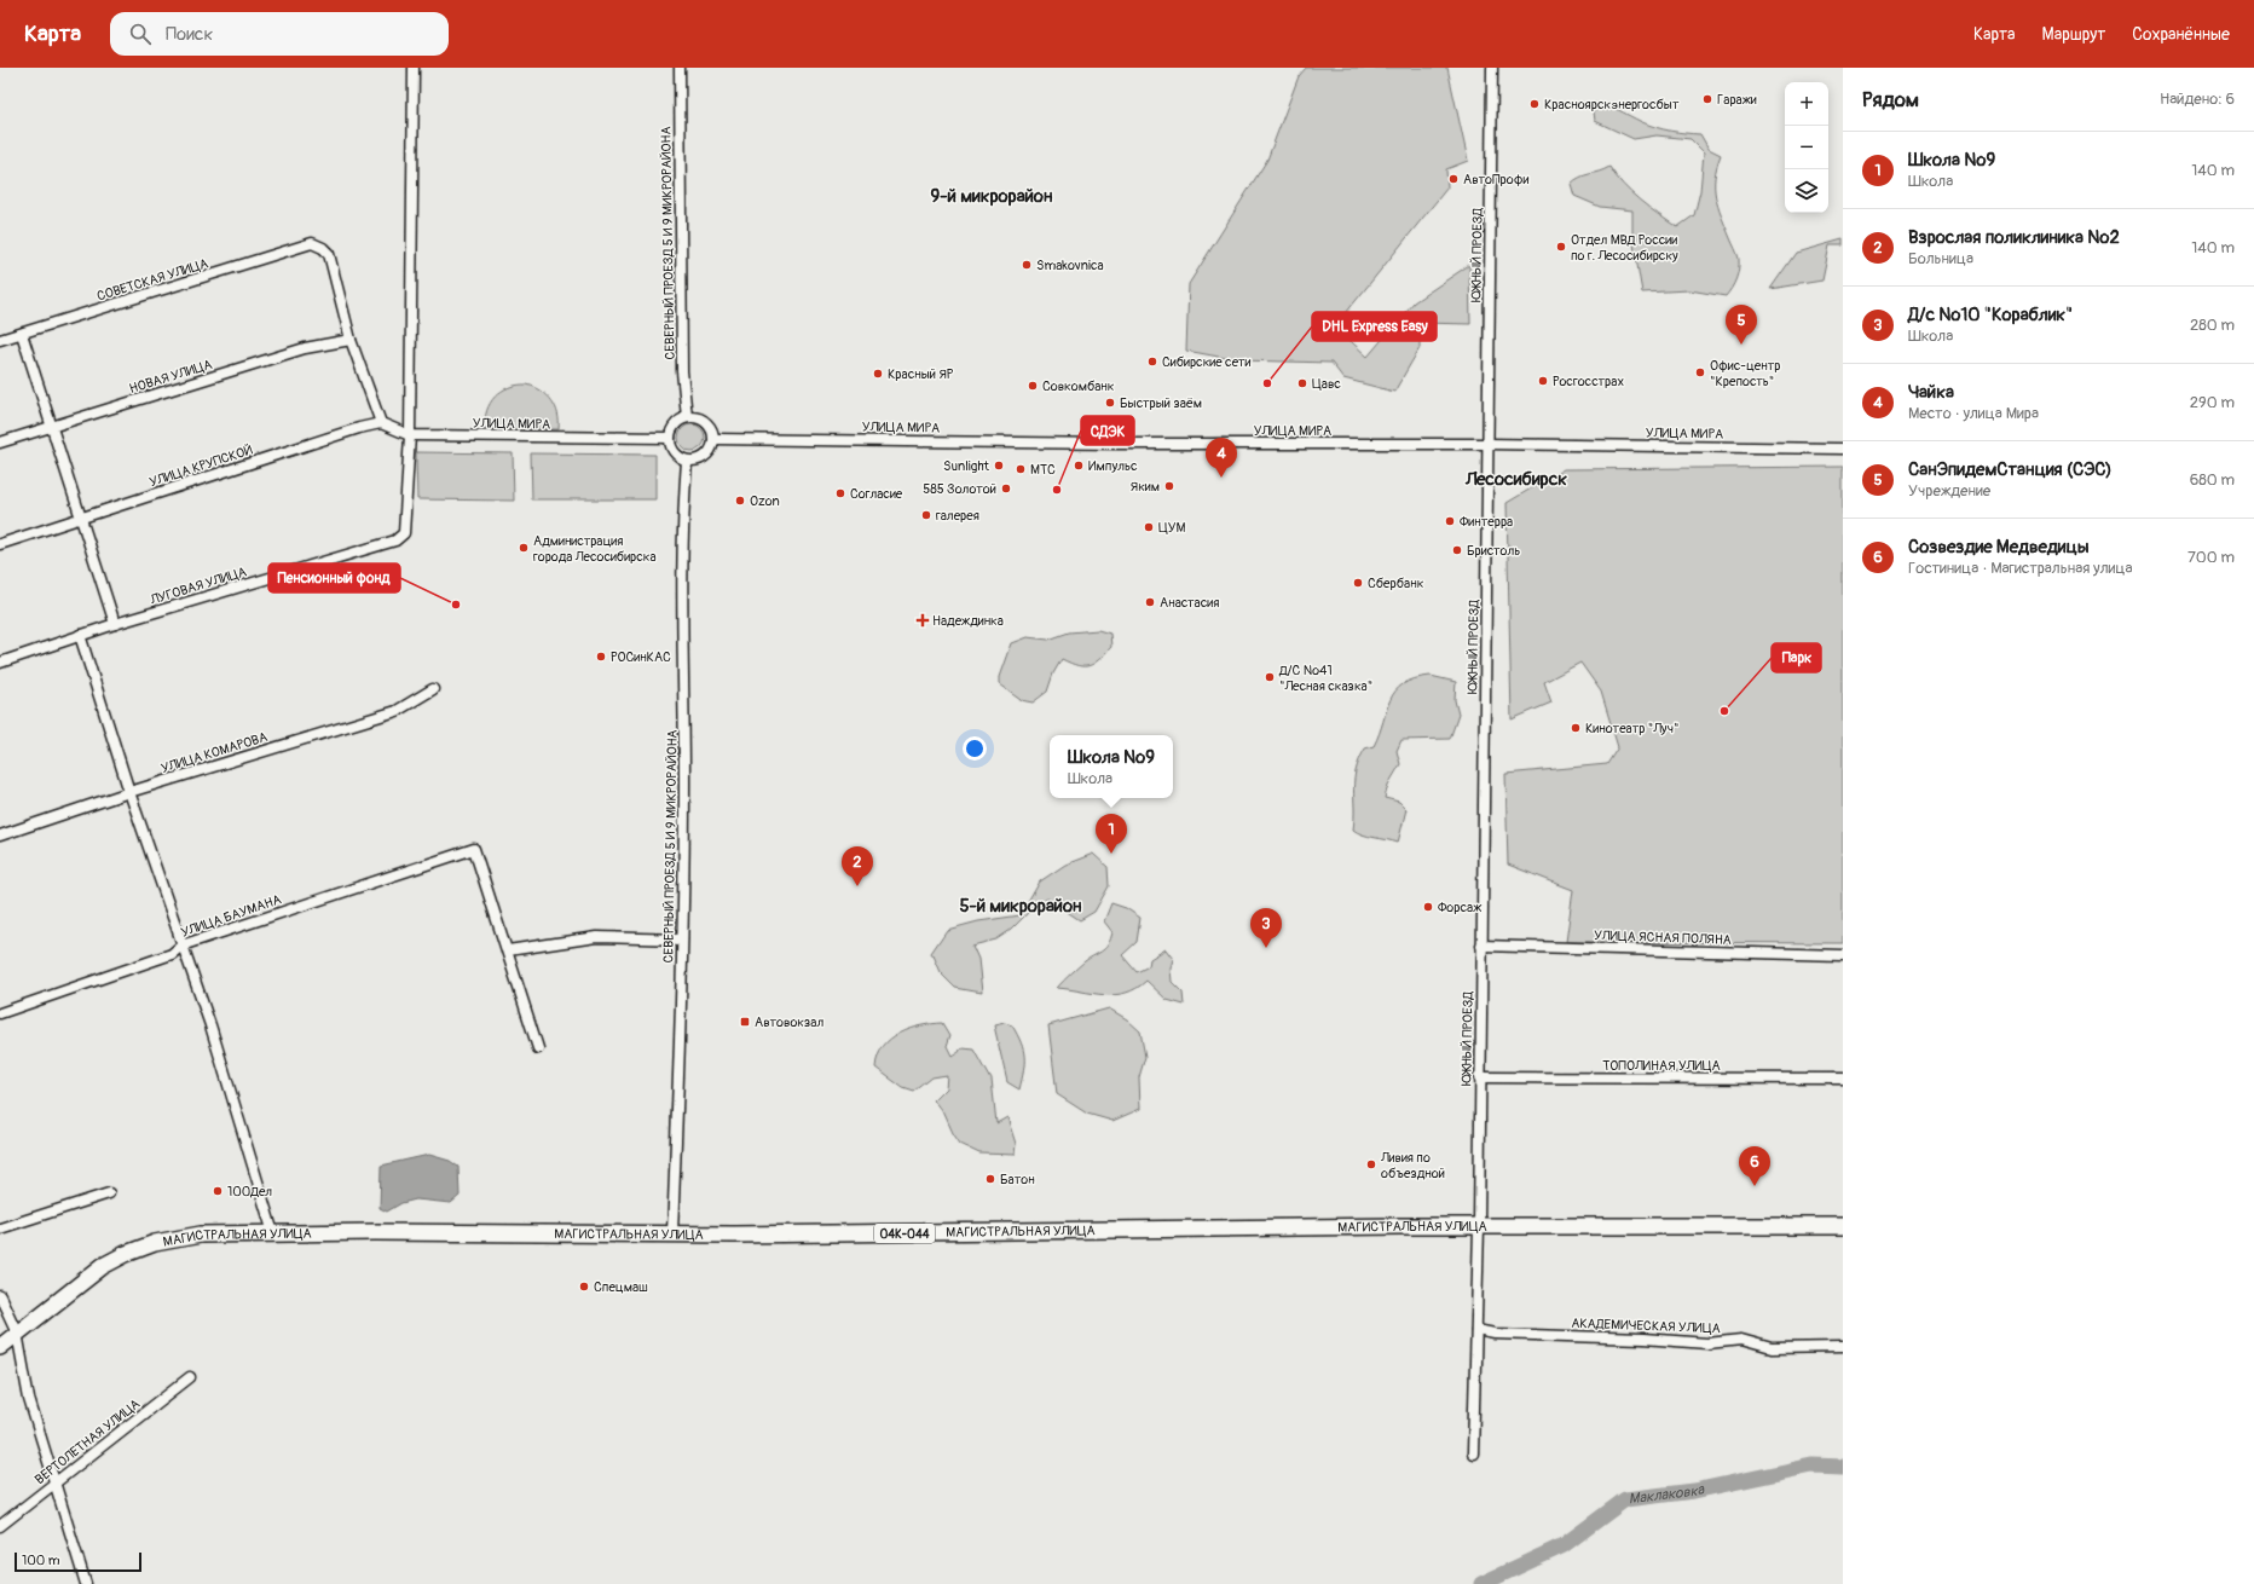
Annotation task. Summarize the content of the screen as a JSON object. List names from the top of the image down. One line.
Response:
{"streets":{"main road":["МАГИСТРАЛЬНАЯ УЛИЦА","04К-044"],"street":["СЕВЕРНЫЙ ПРОЕЗД 5 И 9 МИКРОРАЙОНА","ЮЖНЫЙ ПРОЕЗД","СОВЕТСКАЯ УЛИЦА","НОВАЯ УЛИЦА","УЛИЦА МИРА","УЛИЦА КРУПСКОЙ","ЛУГОВАЯ УЛИЦА","УЛИЦА КОМАРОВА","УЛИЦА БАУМАНА","УЛИЦА ЯСНАЯ ПОЛЯНА","ТОПОЛИНАЯ УЛИЦА","АКАДЕМИЧЕСКАЯ УЛИЦА","ВЕРТОЛЕТНАЯ УЛИЦА"]},"crossings":[["СЕВЕРНЫЙ ПРОЕЗД 5 И 9 МИКРОРАЙОНА","УЛИЦА МИРА"],["СЕВЕРНЫЙ ПРОЕЗД 5 И 9 МИКРОРАЙОНА","МАГИСТРАЛЬНАЯ УЛИЦА"],["ЮЖНЫЙ ПРОЕЗД","УЛИЦА МИРА"],["ЮЖНЫЙ ПРОЕЗД","УЛИЦА ЯСНАЯ ПОЛЯНА"],["ЮЖНЫЙ ПРОЕЗД","ТОПОЛИНАЯ УЛИЦА"],["ЮЖНЫЙ ПРОЕЗД","МАГИСТРАЛЬНАЯ УЛИЦА"],["ЮЖНЫЙ ПРОЕЗД","АКАДЕМИЧЕСКАЯ УЛИЦА"],["СОВЕТСКАЯ УЛИЦА","НОВАЯ УЛИЦА"],["УЛИЦА МИРА","ЛУГОВАЯ УЛИЦА"]],"districts":["9-й микрорайон","Лесосибирск","5-й микрорайон"],"water":["Маклаковка"],"places":{"other":["Гаражи","Красноярскэнергосбыт","АвтоПрофи","Отдел МВД России по г. Лесосибирску","Smakovnica","Сибирские сети","Офис-центр \"Крепость\"","Красный ЯР","Росгосстрах","DHL Express Easy","Цавс","Совкомбанк","Быстрый заём","Sunlight","Импульс","МТС","Яким","585 Золотой","СДЭК","Согласие","Ozon","галерея","Финтерра","ЦУМ","Администрация города Лесосибирска","Бристоль","Сбербанк","Анастасия","Пенсионный фонд","РОСинКАС","Д/С №41 \"Лесная сказка\"","Парк","Кинотеатр \"Луч\"","Форсаж","Ливия по объездной","Батон","100Дел","Спецмаш"],"health":["Надеждинка"],"transit":["Автовокзал"]},"scale_bar":"100 m","page":{"header":"Карта","search":"Поиск","nav":["Карта","Маршрут","Сохранённые"],"heading":["Рядом","Найдено: 6"],"map_buttons":["+","−"],"list":[{"mark":"1","name":"Школа №9","note":"Школа","value":"140 m"},{"mark":"2","name":"Взрослая поликлиника №2","note":"Больница","value":"140 m"},{"mark":"3","name":"Д/с №10 \"Кораблик\"","note":"Школа","value":"280 m"},{"mark":"4","name":"Чайка","note":"Место · улица Мира","value":"290 m"},{"mark":"5","name":"СанЭпидемСтанция (СЭС)","note":"Учреждение","value":"680 m"},{"mark":"6","name":"Созвездие Медведицы","note":"Гостиница · Магистральная улица","value":"700 m"}],"pins":["5","4","1","2","3","6"],"popup":["Школа №9","Школа"],"scale":"100 m"}}
